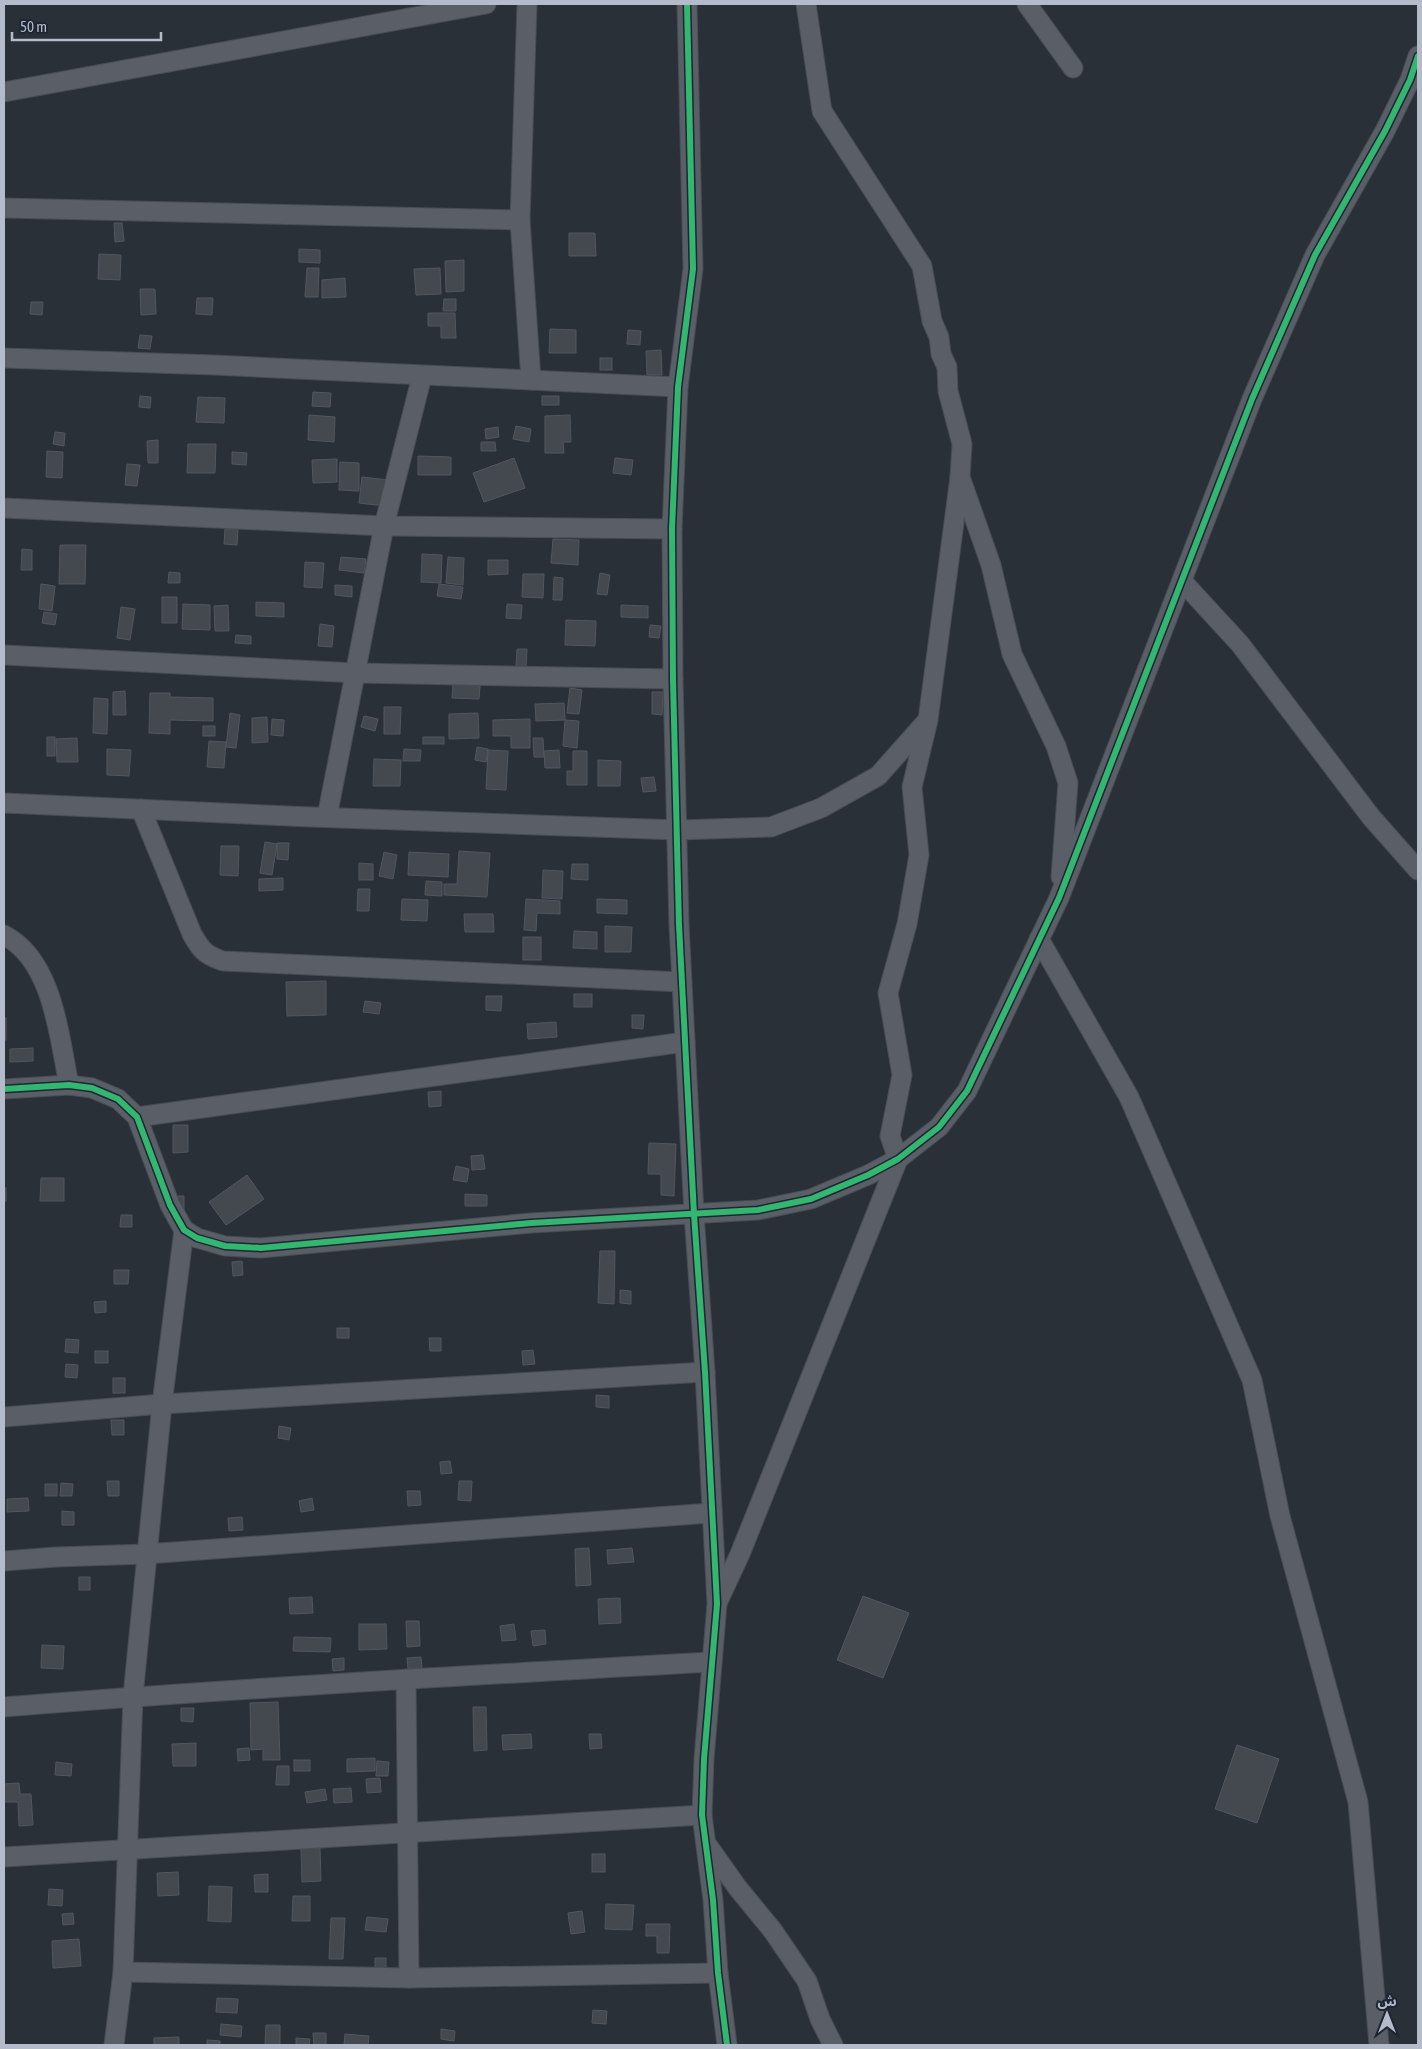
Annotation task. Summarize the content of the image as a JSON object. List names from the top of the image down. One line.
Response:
{"scale_bar":"50 m","north":"top"}
